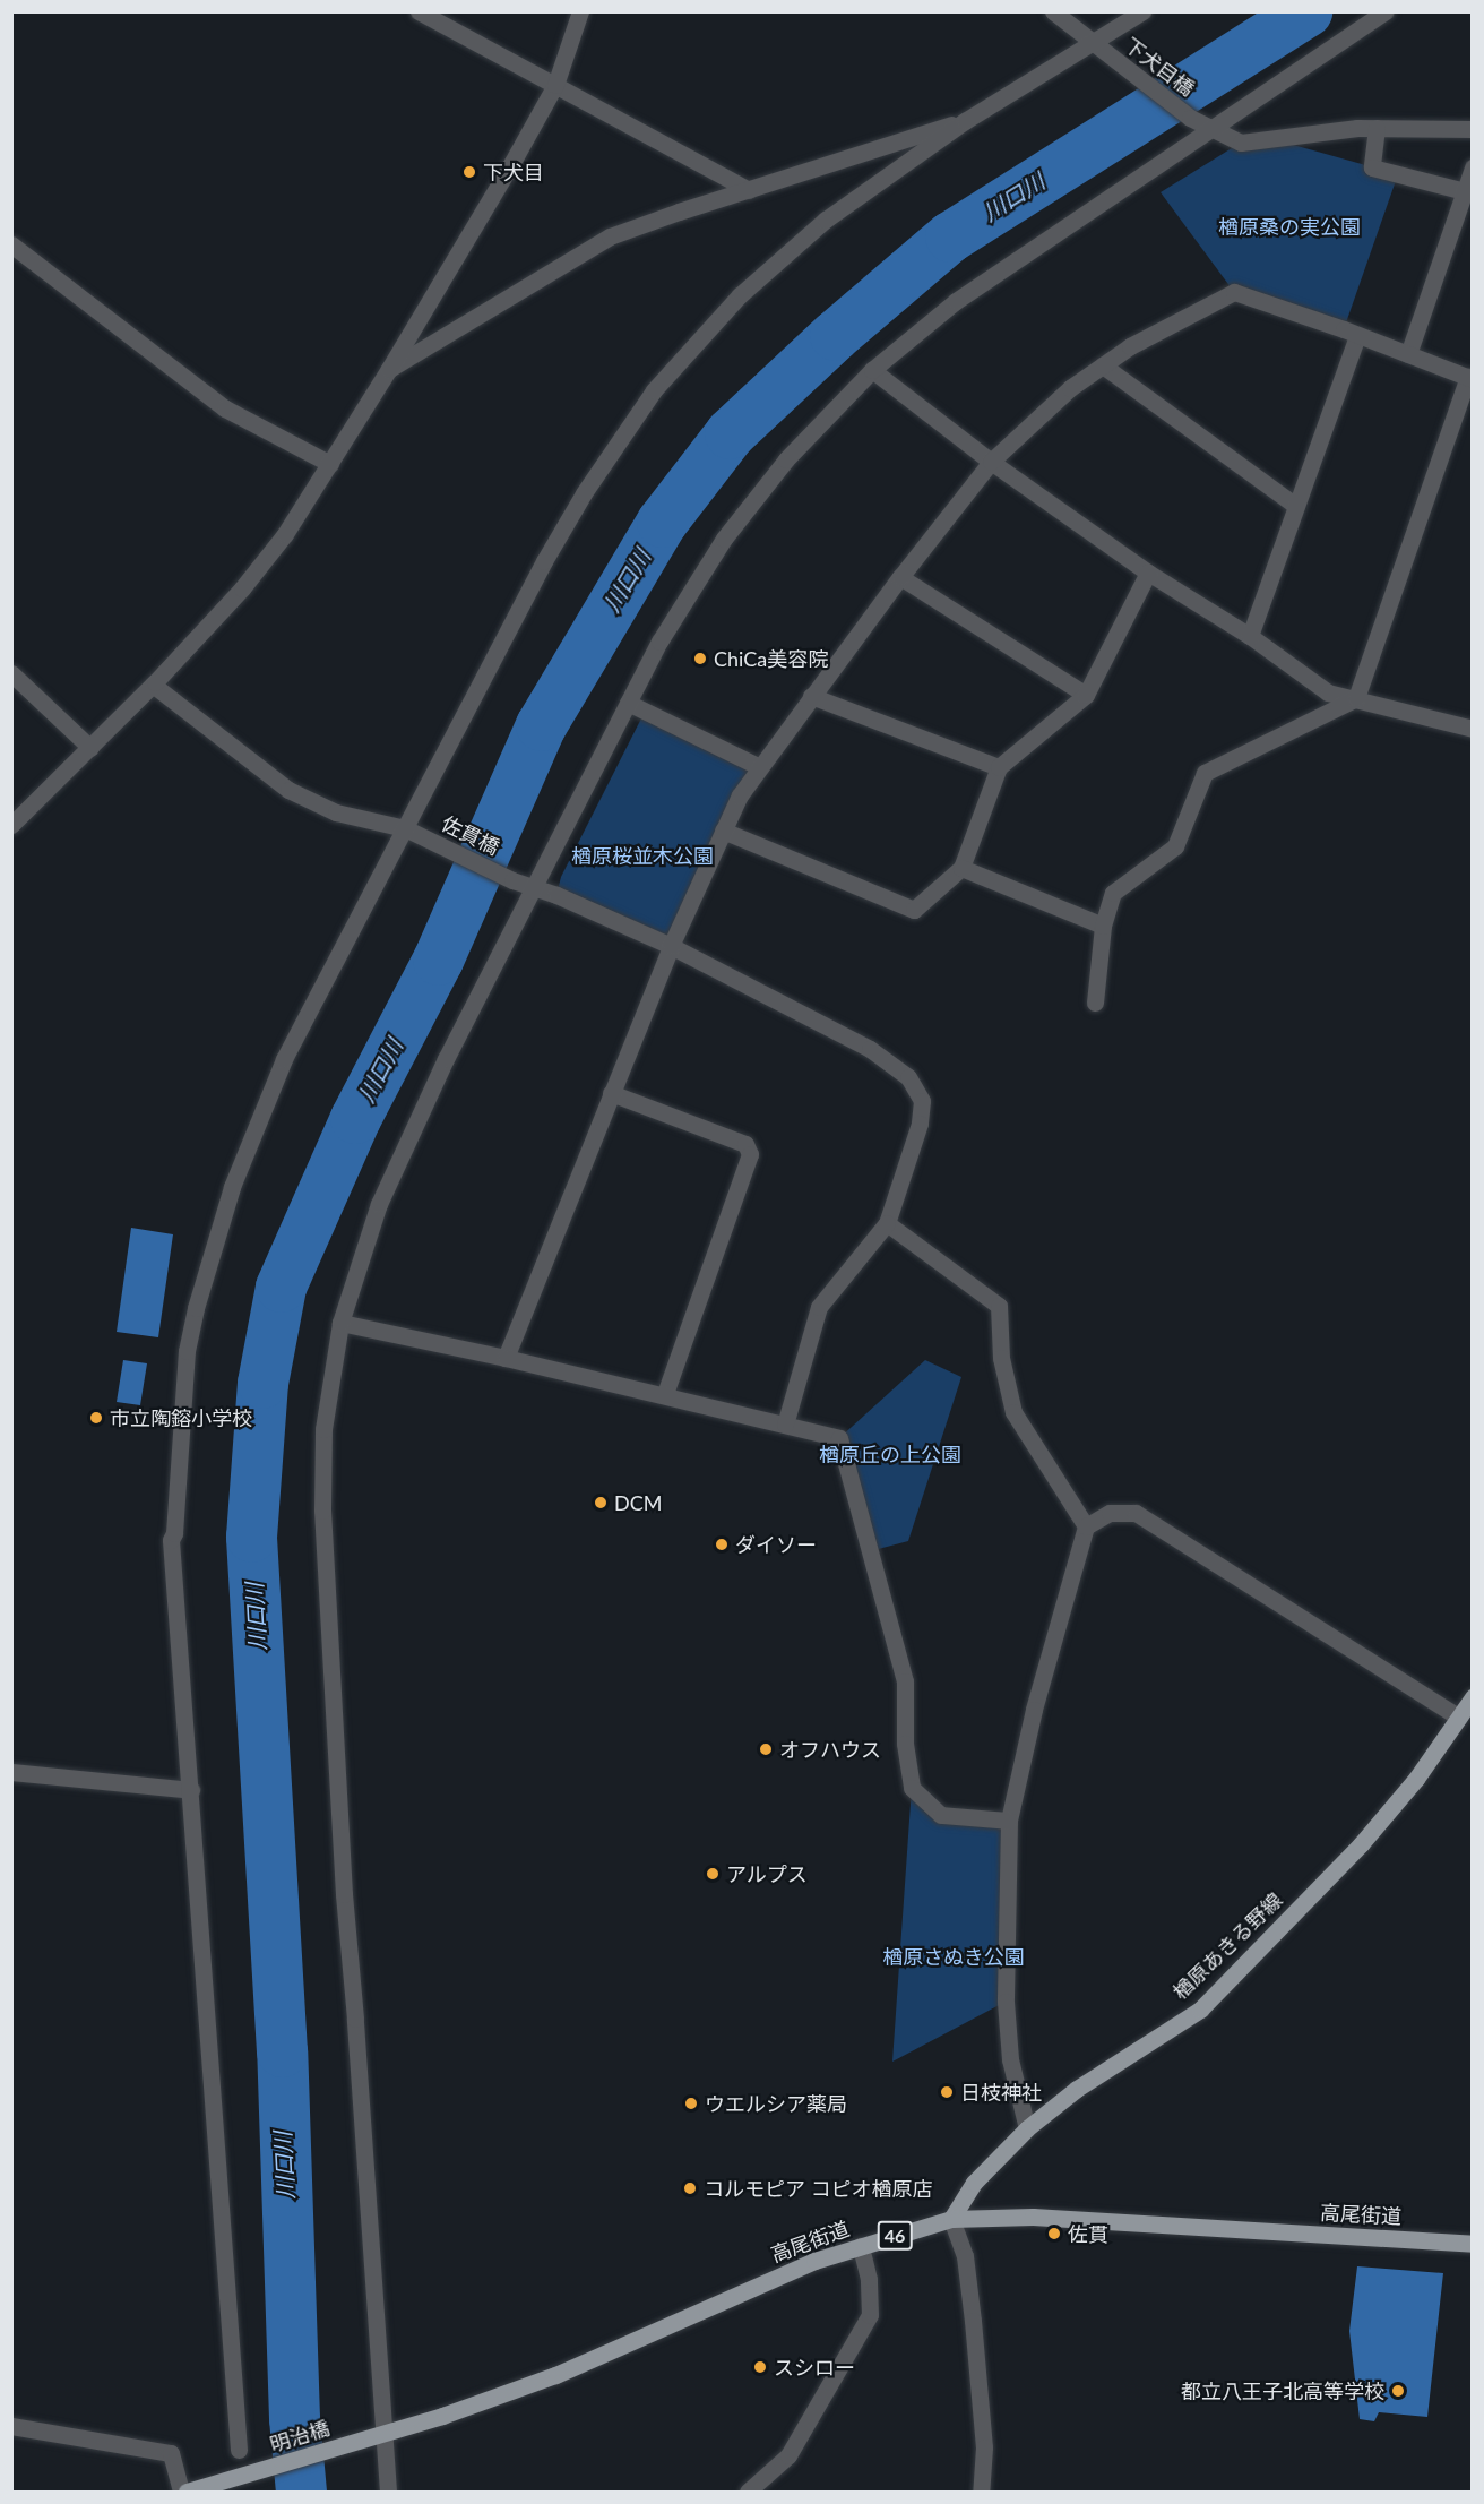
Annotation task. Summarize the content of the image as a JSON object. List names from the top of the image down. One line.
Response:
{"streets":{"main road":["楢原あきる野線","高尾街道","46","明治橋"],"street":["下犬目橋","佐貫橋"]},"crossings":[["楢原あきる野線","高尾街道"],["高尾街道","明治橋"]],"water":["川口川"],"parks":["楢原桑の実公園","楢原桜並木公園","楢原丘の上公園","楢原さぬき公園"],"places":["下犬目","ChiCa美容院","市立陶鎔小学校","DCM","ダイソー","オフハウス","アルプス","日枝神社","ウエルシア薬局","コルモピア コピオ楢原店","佐貫","スシロー","都立八王子北高等学校"]}
